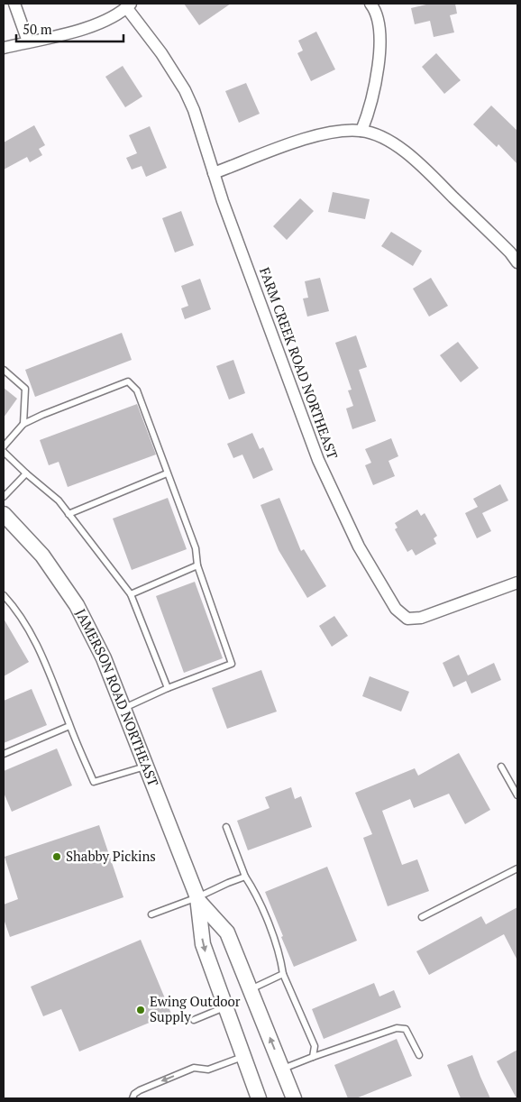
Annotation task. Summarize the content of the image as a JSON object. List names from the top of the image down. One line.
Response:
{"streets":{"street":["FARM CREEK ROAD NORTHEAST","JAMERSON ROAD NORTHEAST"]},"places":["Shabby Pickins","Ewing Outdoor Supply"],"scale_bar":"50 m"}
